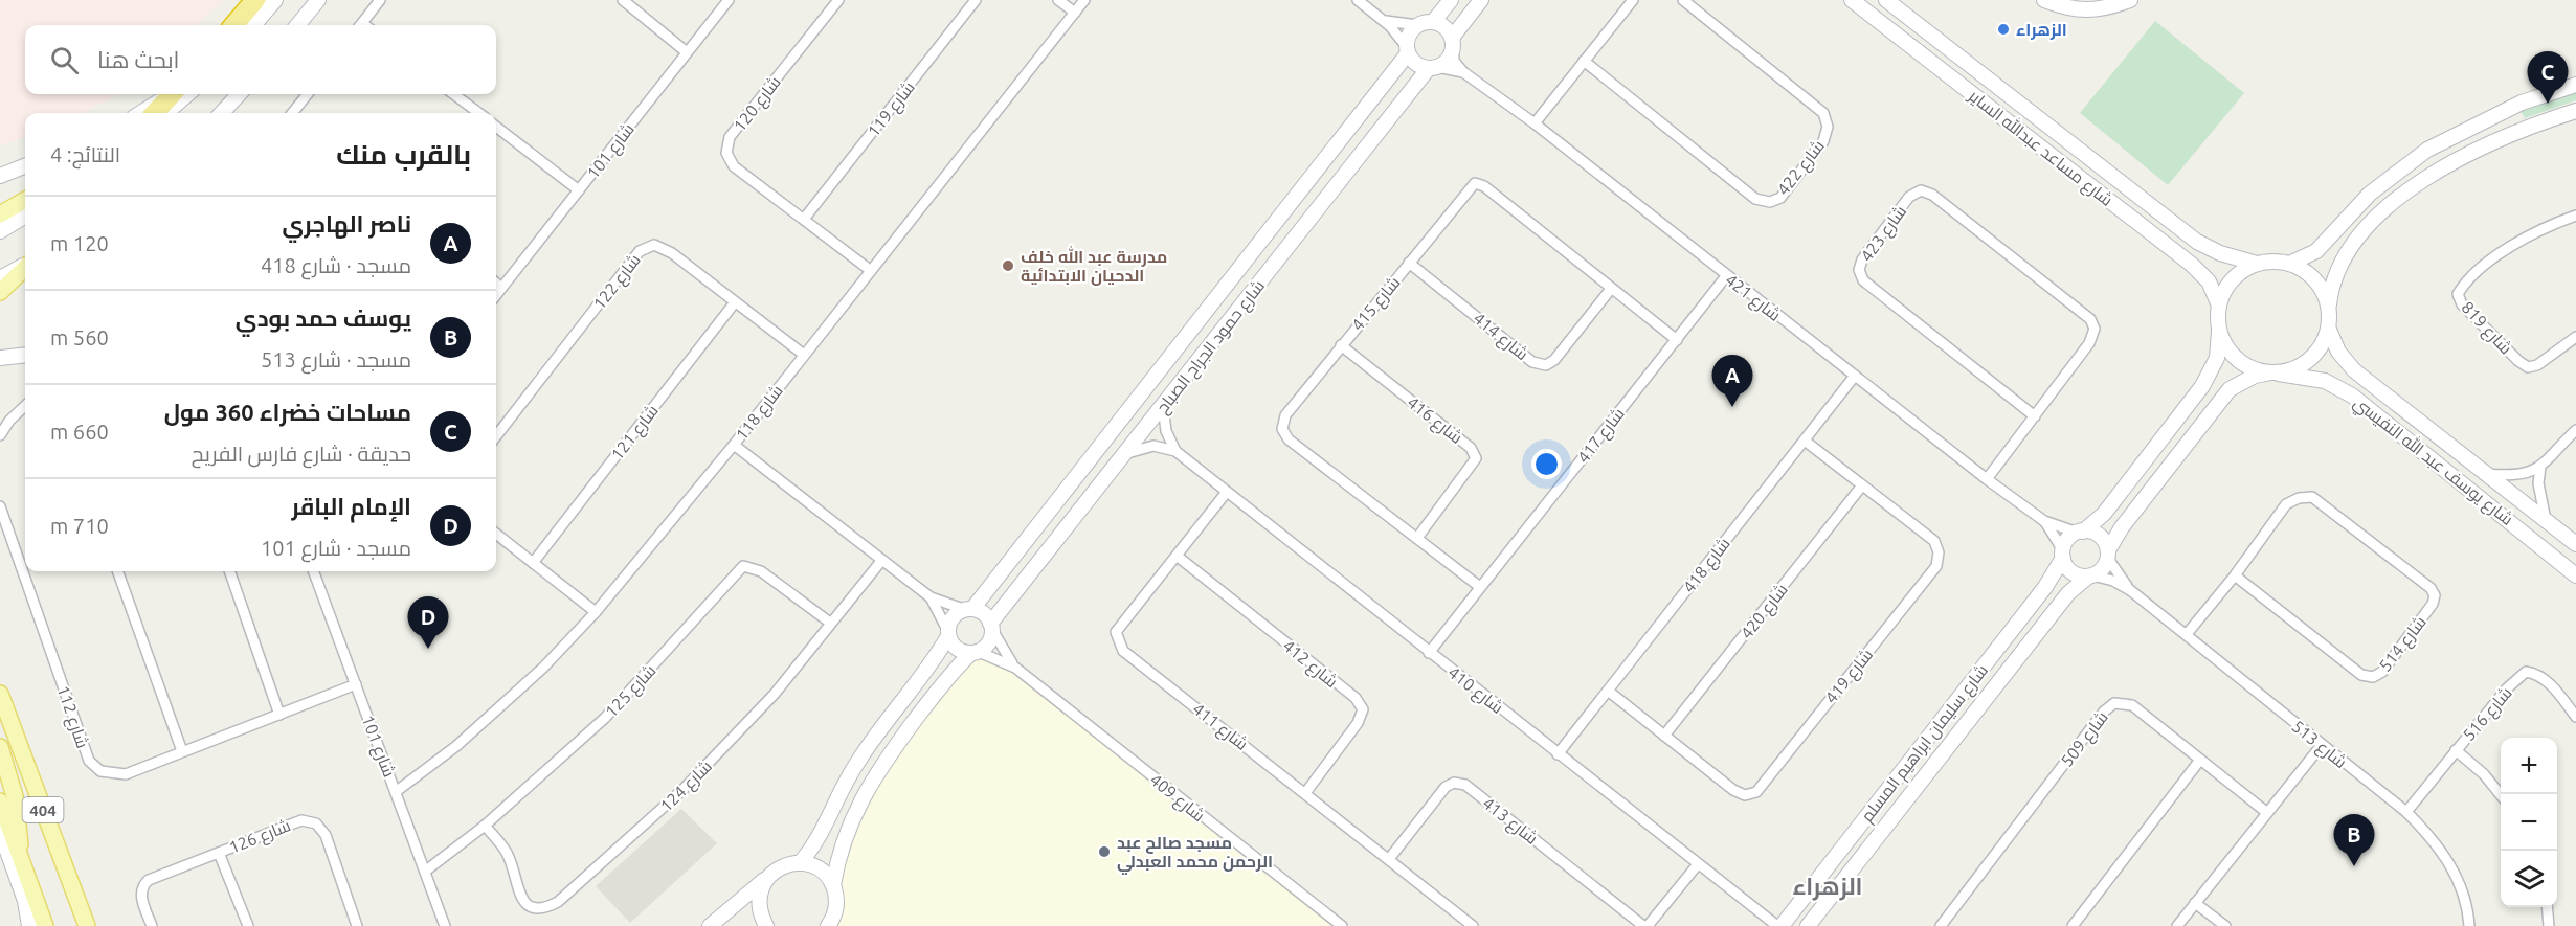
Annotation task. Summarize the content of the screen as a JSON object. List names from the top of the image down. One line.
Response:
{"streets":{"main road":["404"],"street":["شارع 120","شارع 119","شارع مساعد عبدالله الساير","شارع 101","شارع 422","شارع 423","شارع 122","شارع 421","شارع 415","شارع 819","شارع 414","شارع حمود الجراح الصباح","شارع 118","شارع 416","شارع 121","شارع 417","شارع يوسف عبد الله النفيسي","شارع 418","شارع 420","شارع 514","شارع 412","شارع 419","شارع 410","شارع 125","شارع 516","شارع 112","شارع 411","شارع 509","شارع سليمان ابراهيم المسلم","شارع 513","شارع 124","شارع 409","شارع 413","شارع 126"]},"crossings":[["شارع 120","شارع 119"],["شارع 120","شارع 118"],["شارع مساعد عبدالله الساير","شارع يوسف عبد الله النفيسي"],["شارع 101","شارع 118"],["شارع 101","شارع 125"],["شارع 101","شارع 112"],["شارع 423","شارع 421"],["شارع 122","شارع 118"],["شارع 122","شارع 121"],["شارع 421","شارع حمود الجراح الصباح"],["شارع 421","شارع 417"],["شارع 421","شارع 418"],["شارع 421","شارع سليمان ابراهيم المسلم"],["شارع 421","شارع 513"],["شارع 415","شارع 414"],["شارع 415","شارع 416"],["شارع 415","شارع 417"],["شارع حمود الجراح الصباح","شارع 409"],["شارع 417","شارع 410"],["شارع 418","شارع 419"],["شارع 418","شارع 410"],["شارع 420","شارع 419"],["شارع 514","شارع 513"],["شارع 412","شارع 411"],["شارع 410","شارع 411"],["شارع 410","شارع سليمان ابراهيم المسلم"],["شارع 125","شارع 124"],["شارع 516","شارع 513"],["شارع 411","شارع 413"],["شارع سليمان ابراهيم المسلم","شارع 513"]],"districts":["الزهراء"],"places":["الزهراء","مدرسة عبد الله خلف الدحيان الابتدائية","مسجد صالح عبد الرحمن محمد العبدلي"],"page":{"search":"ابحث هنا","pins":["C","A","D","B"],"heading":["بالقرب منك","النتائج: 4"],"list":[{"mark":"A","name":"ناصر الهاجري","note":"مسجد · شارع 418","value":"120 m"},{"mark":"B","name":"يوسف حمد بودي","note":"مسجد · شارع 513","value":"560 m"},{"mark":"C","name":"مساحات خضراء 360 مول","note":"حديقة · شارع فارس الفريح","value":"660 m"},{"mark":"D","name":"الإمام الباقر","note":"مسجد · شارع 101","value":"710 m"}],"map_buttons":["+","−"]}}
